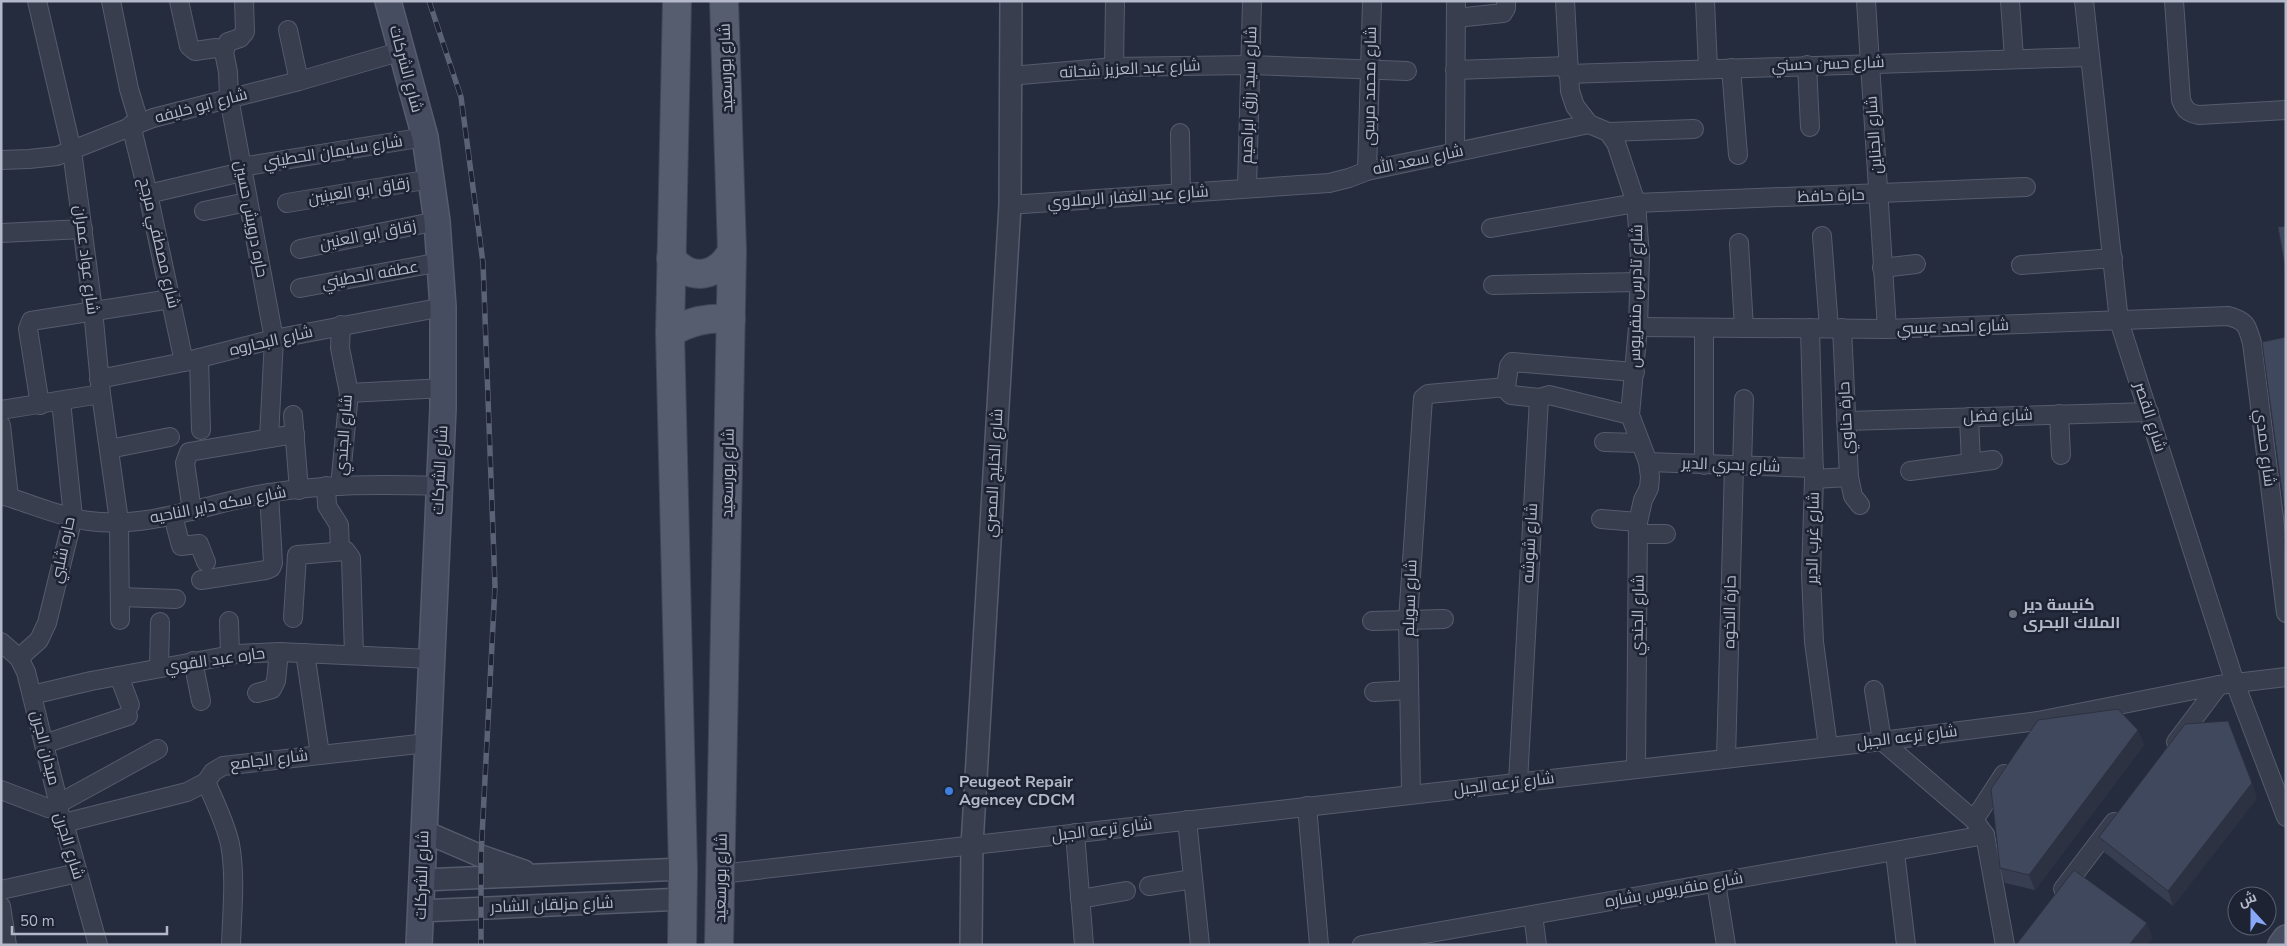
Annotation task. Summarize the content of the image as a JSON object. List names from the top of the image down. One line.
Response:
{"streets":{"main road":["شارع بورسعيد","شارع الشركات"],"street":["شارع حسن حسني","شارع عبد العزيز شحاته","شارع محمد مرسى","شارع سيد رزق ابراهيم","شارع ابو خليفه","شارع الجناين","شارع سليمان الحطيني","شارع سعد الله","زقاق ابو العينين","حارة حافظ","شارع عبد الغفار الرملاوي","حاره درويش حسين","زقاق ابو العنين","شارع مصطفي مرجح","شارع عواد عمران","عطفه الحطيني","شارع تادرس منقريوس","شارع احمد عيسي","شارع البحاروه","شارع فضل","شارع القصر","حارة حناوي","شارع الجندي","شارع حمدي","شارع بحري الدير","شارع الخليج المصري","شارع سكه داير الناحيه","شارع غرب الدير","شارع شوشه","حاره شلبي","شارع سويلم","حارة الاخوه","حاره عبد القوي","شارع ترعه الجبل","ميدان الجرن","شارع الجامع","شارع الجرن","شارع منقريوس بشاره","شارع مزلقان الشادر"]},"crossings":[["شارع حسن حسني","شارع الجناين"],["شارع حسن حسني","شارع القصر"],["شارع بورسعيد","شارع ترعه الجبل"],["شارع الشركات","شارع ابو خليفه"],["شارع الشركات","شارع سليمان الحطيني"],["شارع الشركات","زقاق ابو العينين"],["شارع الشركات","زقاق ابو العنين"],["شارع الشركات","عطفه الحطيني"],["شارع الشركات","شارع البحاروه"],["شارع الشركات","شارع سكه داير الناحيه"],["شارع الشركات","حاره عبد القوي"],["شارع الشركات","شارع الجامع"],["شارع الشركات","شارع مزلقان الشادر"],["شارع عبد العزيز شحاته","شارع محمد مرسى"],["شارع عبد العزيز شحاته","شارع سيد رزق ابراهيم"],["شارع عبد العزيز شحاته","شارع الخليج المصري"],["شارع محمد مرسى","شارع سعد الله"],["شارع سيد رزق ابراهيم","شارع سعد الله"],["شارع سيد رزق ابراهيم","شارع عبد الغفار الرملاوي"],["شارع ابو خليفه","حاره درويش حسين"],["شارع ابو خليفه","شارع مصطفي مرجح"],["شارع ابو خليفه","شارع عواد عمران"],["شارع الجناين","حارة حافظ"],["شارع الجناين","شارع احمد عيسي"],["شارع سليمان الحطيني","حاره درويش حسين"],["شارع سليمان الحطيني","شارع مصطفي مرجح"],["شارع سعد الله","شارع عبد الغفار الرملاوي"],["حارة حافظ","شارع تادرس منقريوس"],["شارع عبد الغفار الرملاوي","شارع الخليج المصري"],["حاره درويش حسين","شارع البحاروه"],["شارع مصطفي مرجح","شارع البحاروه"],["شارع عواد عمران","شارع البحاروه"],["شارع عواد عمران","شارع سكه داير الناحيه"],["شارع تادرس منقريوس","شارع احمد عيسي"],["شارع تادرس منقريوس","شارع الجندي"],["شارع تادرس منقريوس","شارع بحري الدير"],["شارع احمد عيسي","شارع القصر"],["شارع احمد عيسي","حارة حناوي"],["شارع احمد عيسي","شارع حمدي"],["شارع احمد عيسي","شارع غرب الدير"],["شارع البحاروه","شارع الجندي"],["شارع البحاروه","حاره شلبي"],["شارع فضل","شارع القصر"],["شارع فضل","حارة حناوي"],["شارع القصر","شارع ترعه الجبل"],["حارة حناوي","شارع بحري الدير"],["شارع الجندي","شارع بحري الدير"],["شارع الجندي","شارع سكه داير الناحيه"],["شارع الجندي","شارع ترعه الجبل"],["شارع بحري الدير","شارع غرب الدير"],["شارع بحري الدير","حارة الاخوه"],["شارع الخليج المصري","شارع ترعه الجبل"],["شارع سكه داير الناحيه","حاره شلبي"],["شارع غرب الدير","شارع ترعه الجبل"],["شارع شوشه","شارع ترعه الجبل"],["حاره شلبي","ميدان الجرن"],["شارع سويلم","شارع ترعه الجبل"],["حارة الاخوه","شارع ترعه الجبل"],["حاره عبد القوي","ميدان الجرن"],["ميدان الجرن","شارع الجرن"],["شارع الجامع","شارع الجرن"]],"places":["كنيسة دير الملاك البحرى","Peugeot Repair Agencey CDCM"],"scale_bar":"50 m","north":"top"}
